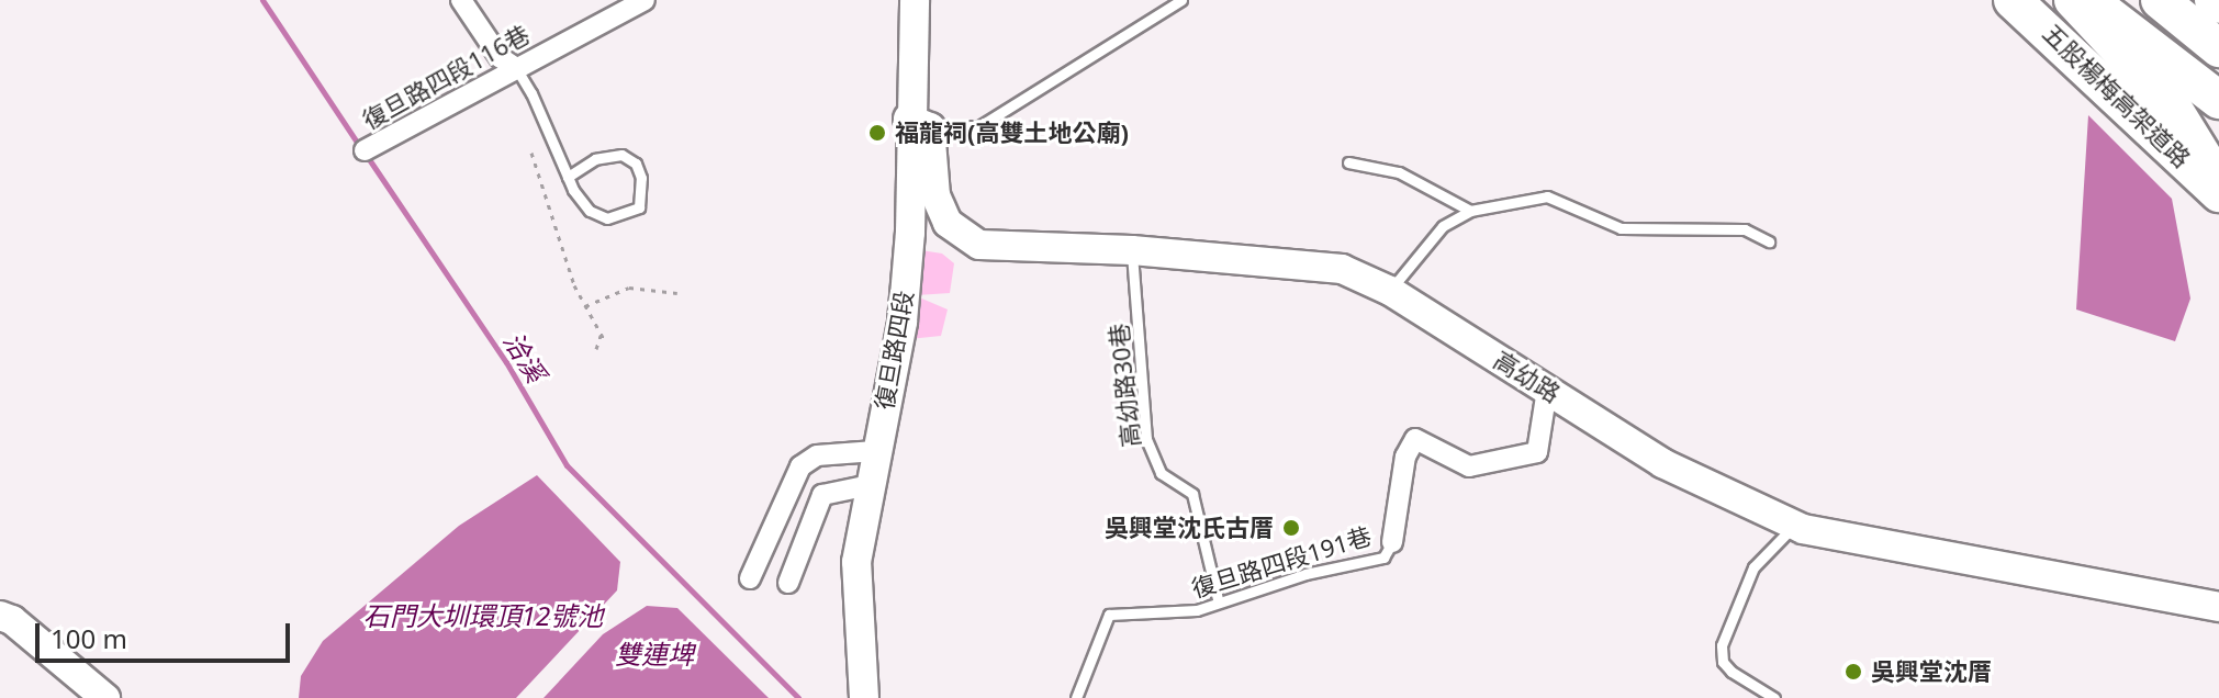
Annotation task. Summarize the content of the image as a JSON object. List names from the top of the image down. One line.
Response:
{"streets":{"highway":["五股楊梅高架道路"],"street":["復旦路四段116巷","復旦路四段","高幼路"],"lane":["高幼路30巷","復旦路四段191巷"]},"crossings":[["復旦路四段","高幼路"],["高幼路","高幼路30巷"],["高幼路30巷","復旦路四段191巷"]],"water":["洽溪","石門大圳環頂12號池","雙連埤"],"places":["福龍祠(高雙土地公廟)","吳興堂沈氏古厝","吳興堂沈厝"],"scale_bar":"100 m"}
